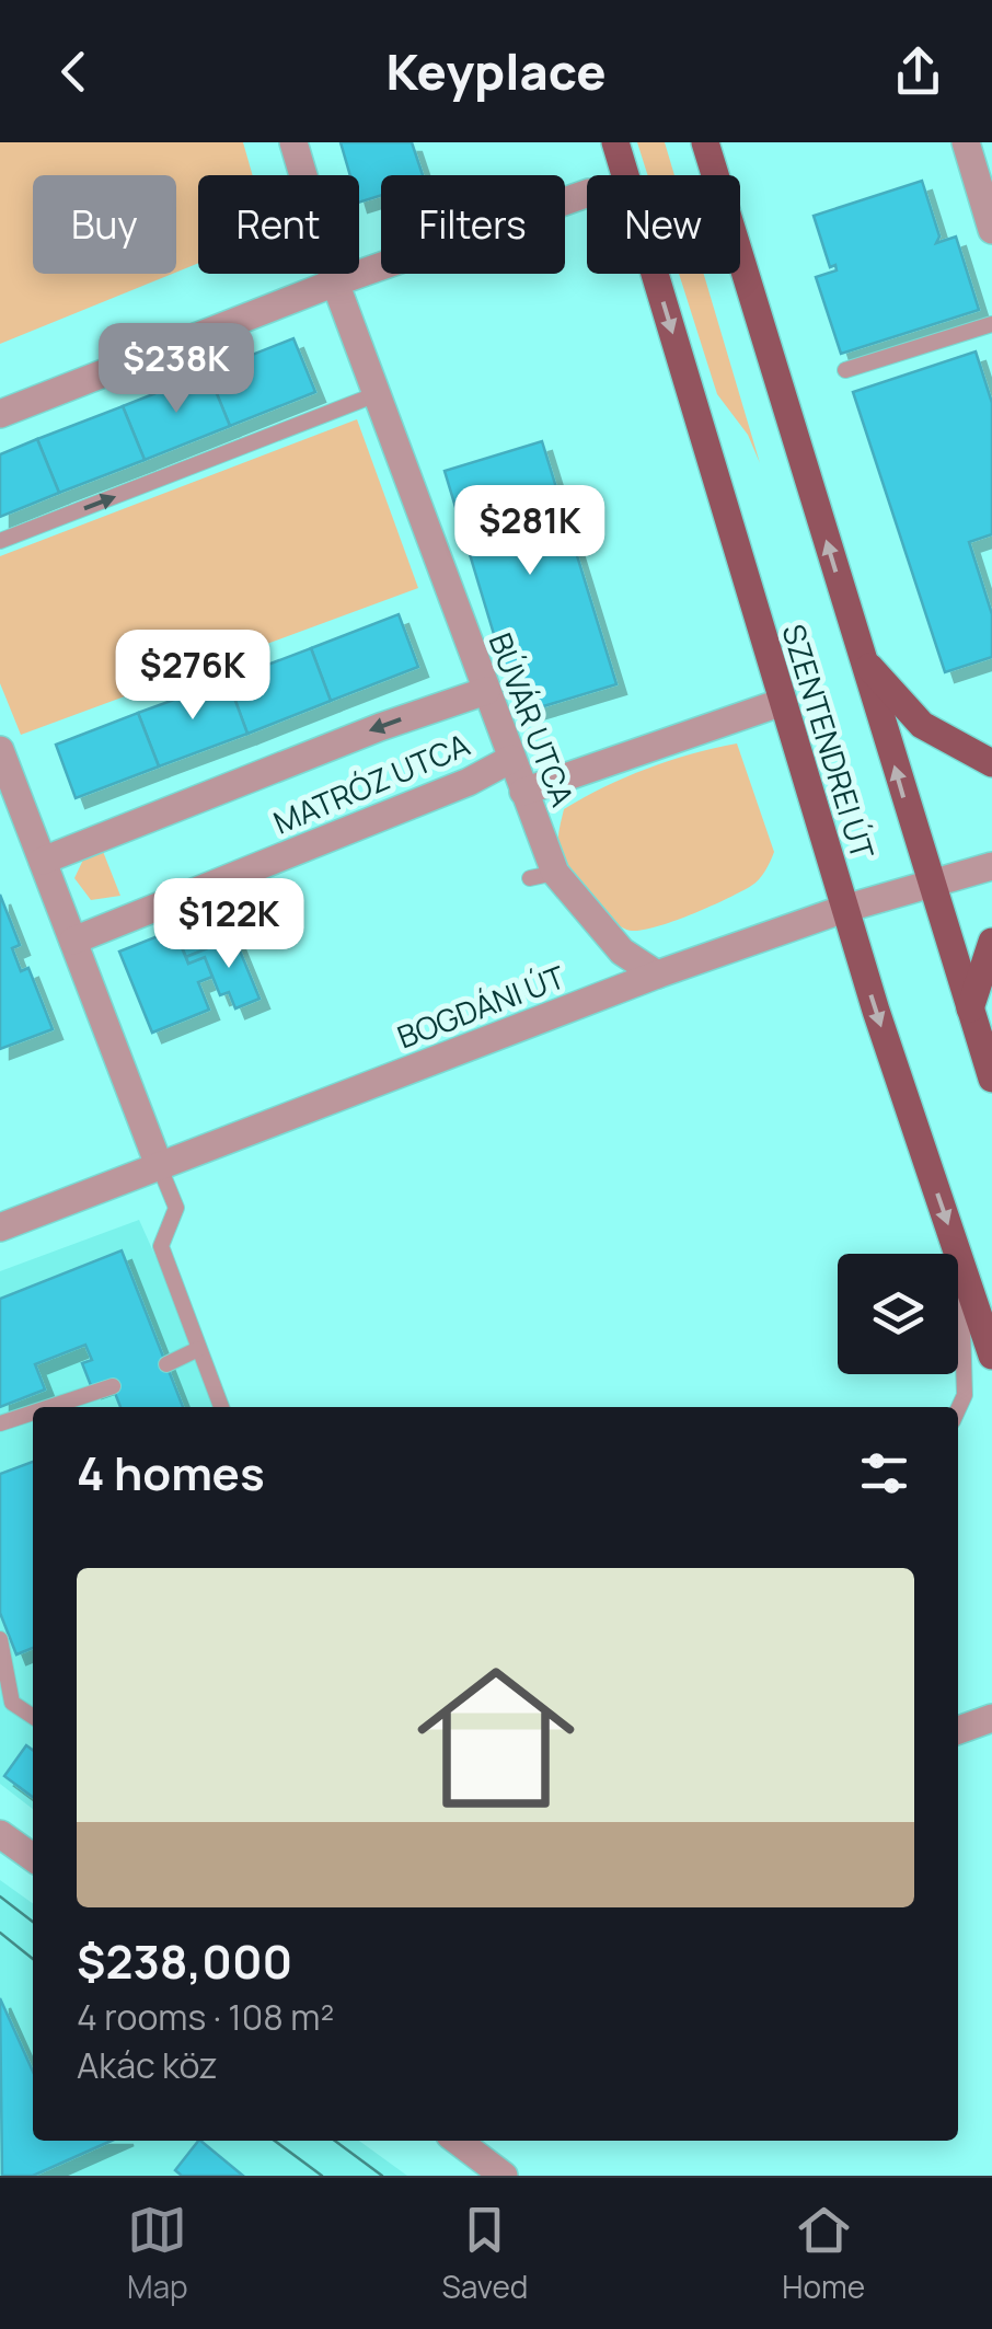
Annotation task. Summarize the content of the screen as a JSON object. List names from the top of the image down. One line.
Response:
{"streets":{"main road":["SZENTENDREI ÚT"],"street":["BÚVÁR UTCA","MATRÓZ UTCA","BOGDÁNI ÚT"]},"crossings":[["BÚVÁR UTCA","MATRÓZ UTCA"],["BÚVÁR UTCA","BOGDÁNI ÚT"],["SZENTENDREI ÚT","BOGDÁNI ÚT"]],"page":{"header":"Keyplace","chip":["Buy","Rent","Filters","New"],"price":["$238K","$281K","$276K","$122K"],"heading":"4 homes","list":[{"name":"$238,000","note":"4 rooms · 108 m² · Akác köz"}],"tabs":["Map","Saved","Home"]}}
